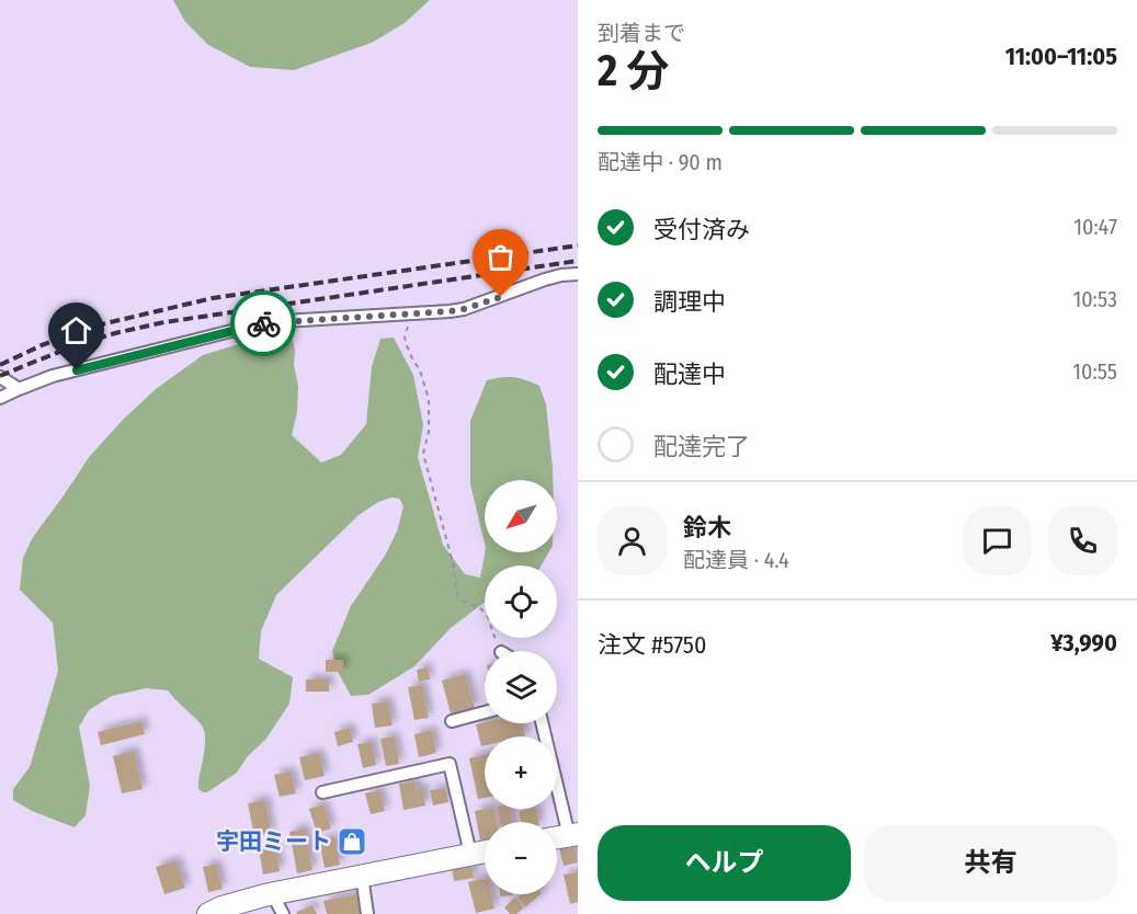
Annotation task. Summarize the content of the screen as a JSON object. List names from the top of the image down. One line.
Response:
{"places":{"shop":["宇田ミート"]},"north":"bottom left","page":{"heading":["2 分","到着まで","11:00–11:05"],"panel":["鈴木","配達員 · 4.4","注文 #5750","¥3,990"],"bar":"配達中 · 90 m","list":[["受付済み","10:47"],["調理中","10:53"],["配達中","10:55"],"配達完了"],"map_buttons":["+","−"],"buttons":["ヘルプ","共有"]}}
